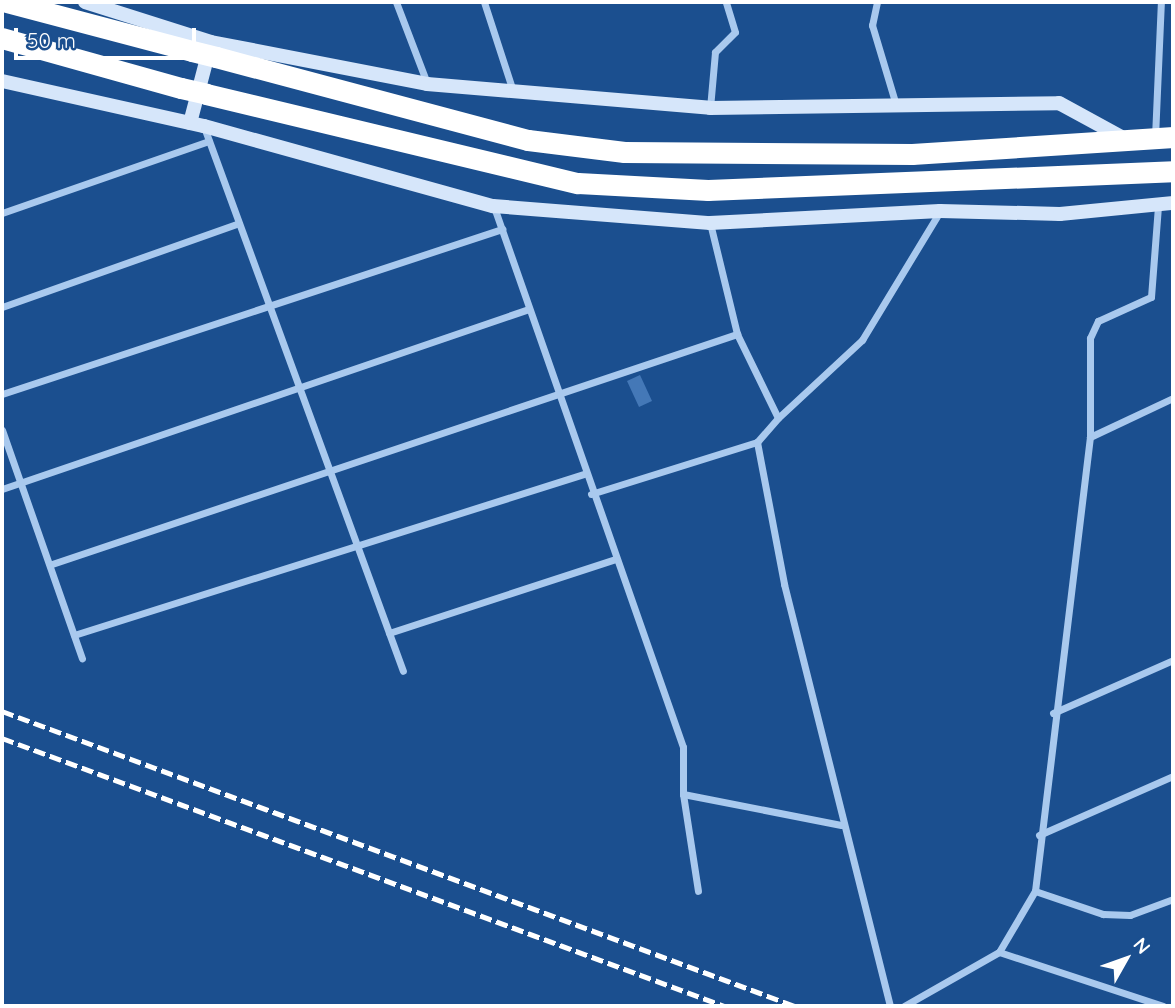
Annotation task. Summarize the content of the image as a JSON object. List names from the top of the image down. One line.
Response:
{"scale_bar":"50 m","north":"top right"}
